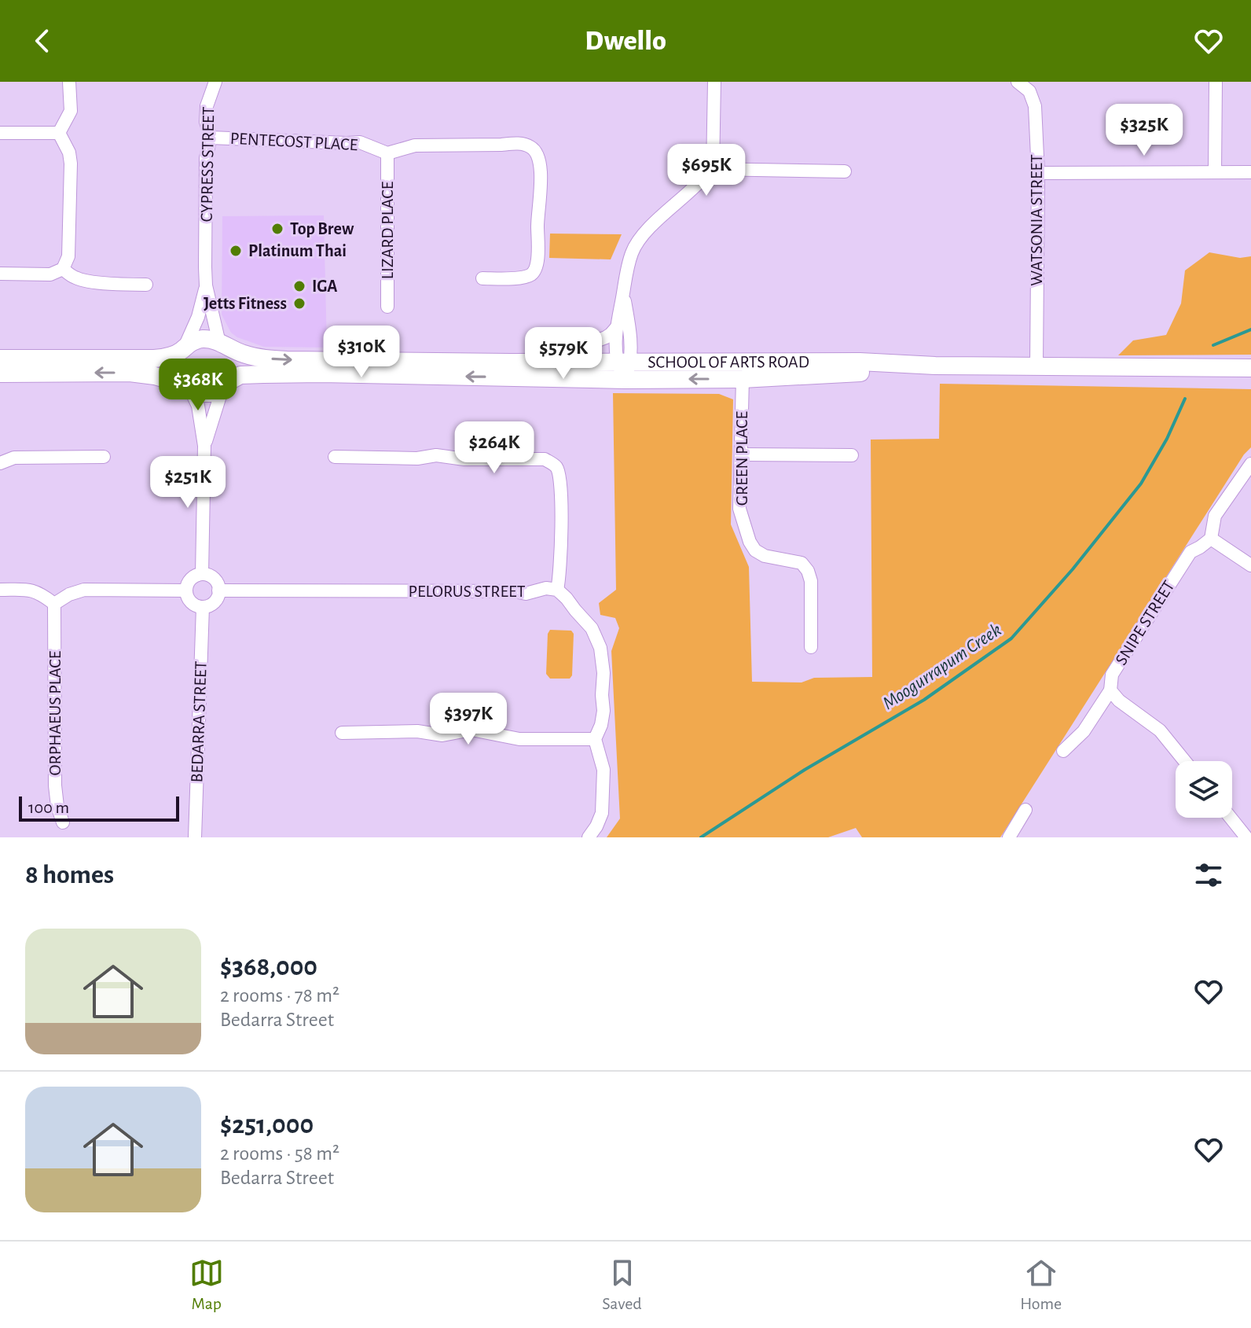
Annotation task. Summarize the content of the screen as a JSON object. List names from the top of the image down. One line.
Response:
{"streets":{"street":["PENTECOST PLACE","CYPRESS STREET","WATSONIA STREET","LIZARD PLACE","SCHOOL OF ARTS ROAD","GREEN PLACE","PELORUS STREET","SNIPE STREET","ORPHAEUS PLACE","BEDARRA STREET"]},"crossings":[["PENTECOST PLACE","CYPRESS STREET"],["PENTECOST PLACE","LIZARD PLACE"],["CYPRESS STREET","SCHOOL OF ARTS ROAD"],["WATSONIA STREET","SCHOOL OF ARTS ROAD"],["SCHOOL OF ARTS ROAD","GREEN PLACE"],["PELORUS STREET","BEDARRA STREET"]],"water":["Moogurrapum Creek"],"places":["Top Brew","Platinum Thai","IGA","Jetts Fitness"],"scale_bar":"100 m","page":{"header":"Dwello","price":["$325K","$695K","$310K","$579K","$368K","$264K","$251K","$397K"],"scale":"100 m","heading":"8 homes","list":[{"name":"$368,000","note":"2 rooms · 78 m² · Bedarra Street"},{"name":"$251,000","note":"2 rooms · 58 m² · Bedarra Street"}],"tabs":["Map","Saved","Home"]}}
